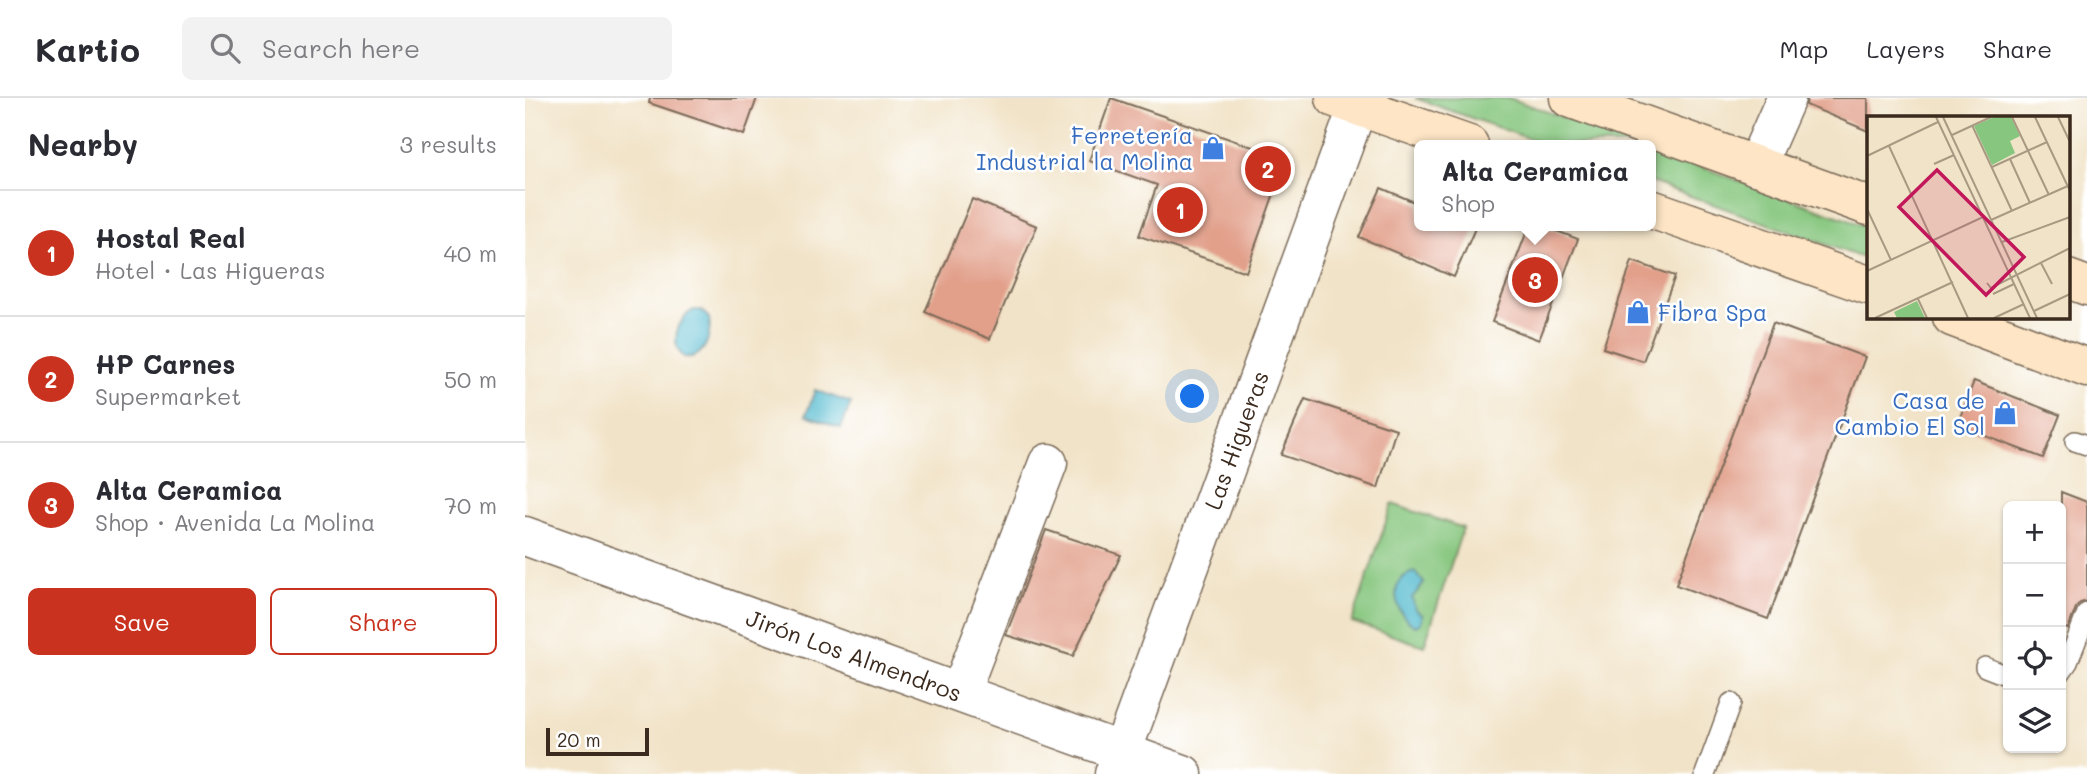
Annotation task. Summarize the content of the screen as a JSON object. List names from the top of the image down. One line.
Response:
{"streets":{"street":["Las Higueras","Jirón Los Almendros"]},"crossings":[["Las Higueras","Jirón Los Almendros"]],"places":{"shop":["Ferretería Industrial la Molina","Fibra Spa","Casa de Cambio El Sol"]},"scale_bar":"20 m","page":{"header":"Kartio","search":"Search here","nav":["Map","Layers","Share"],"heading":["Nearby","3 results"],"popup":["Alta Ceramica","Shop"],"pins":["2","1","3"],"list":[{"mark":"1","name":"Hostal Real","note":"Hotel · Las Higueras","value":"40 m"},{"mark":"2","name":"HP Carnes","note":"Supermarket","value":"50 m"},{"mark":"3","name":"Alta Ceramica","note":"Shop · Avenida La Molina","value":"70 m"}],"map_buttons":["+","−"],"buttons":["Save","Share"],"scale":"20 m"}}
